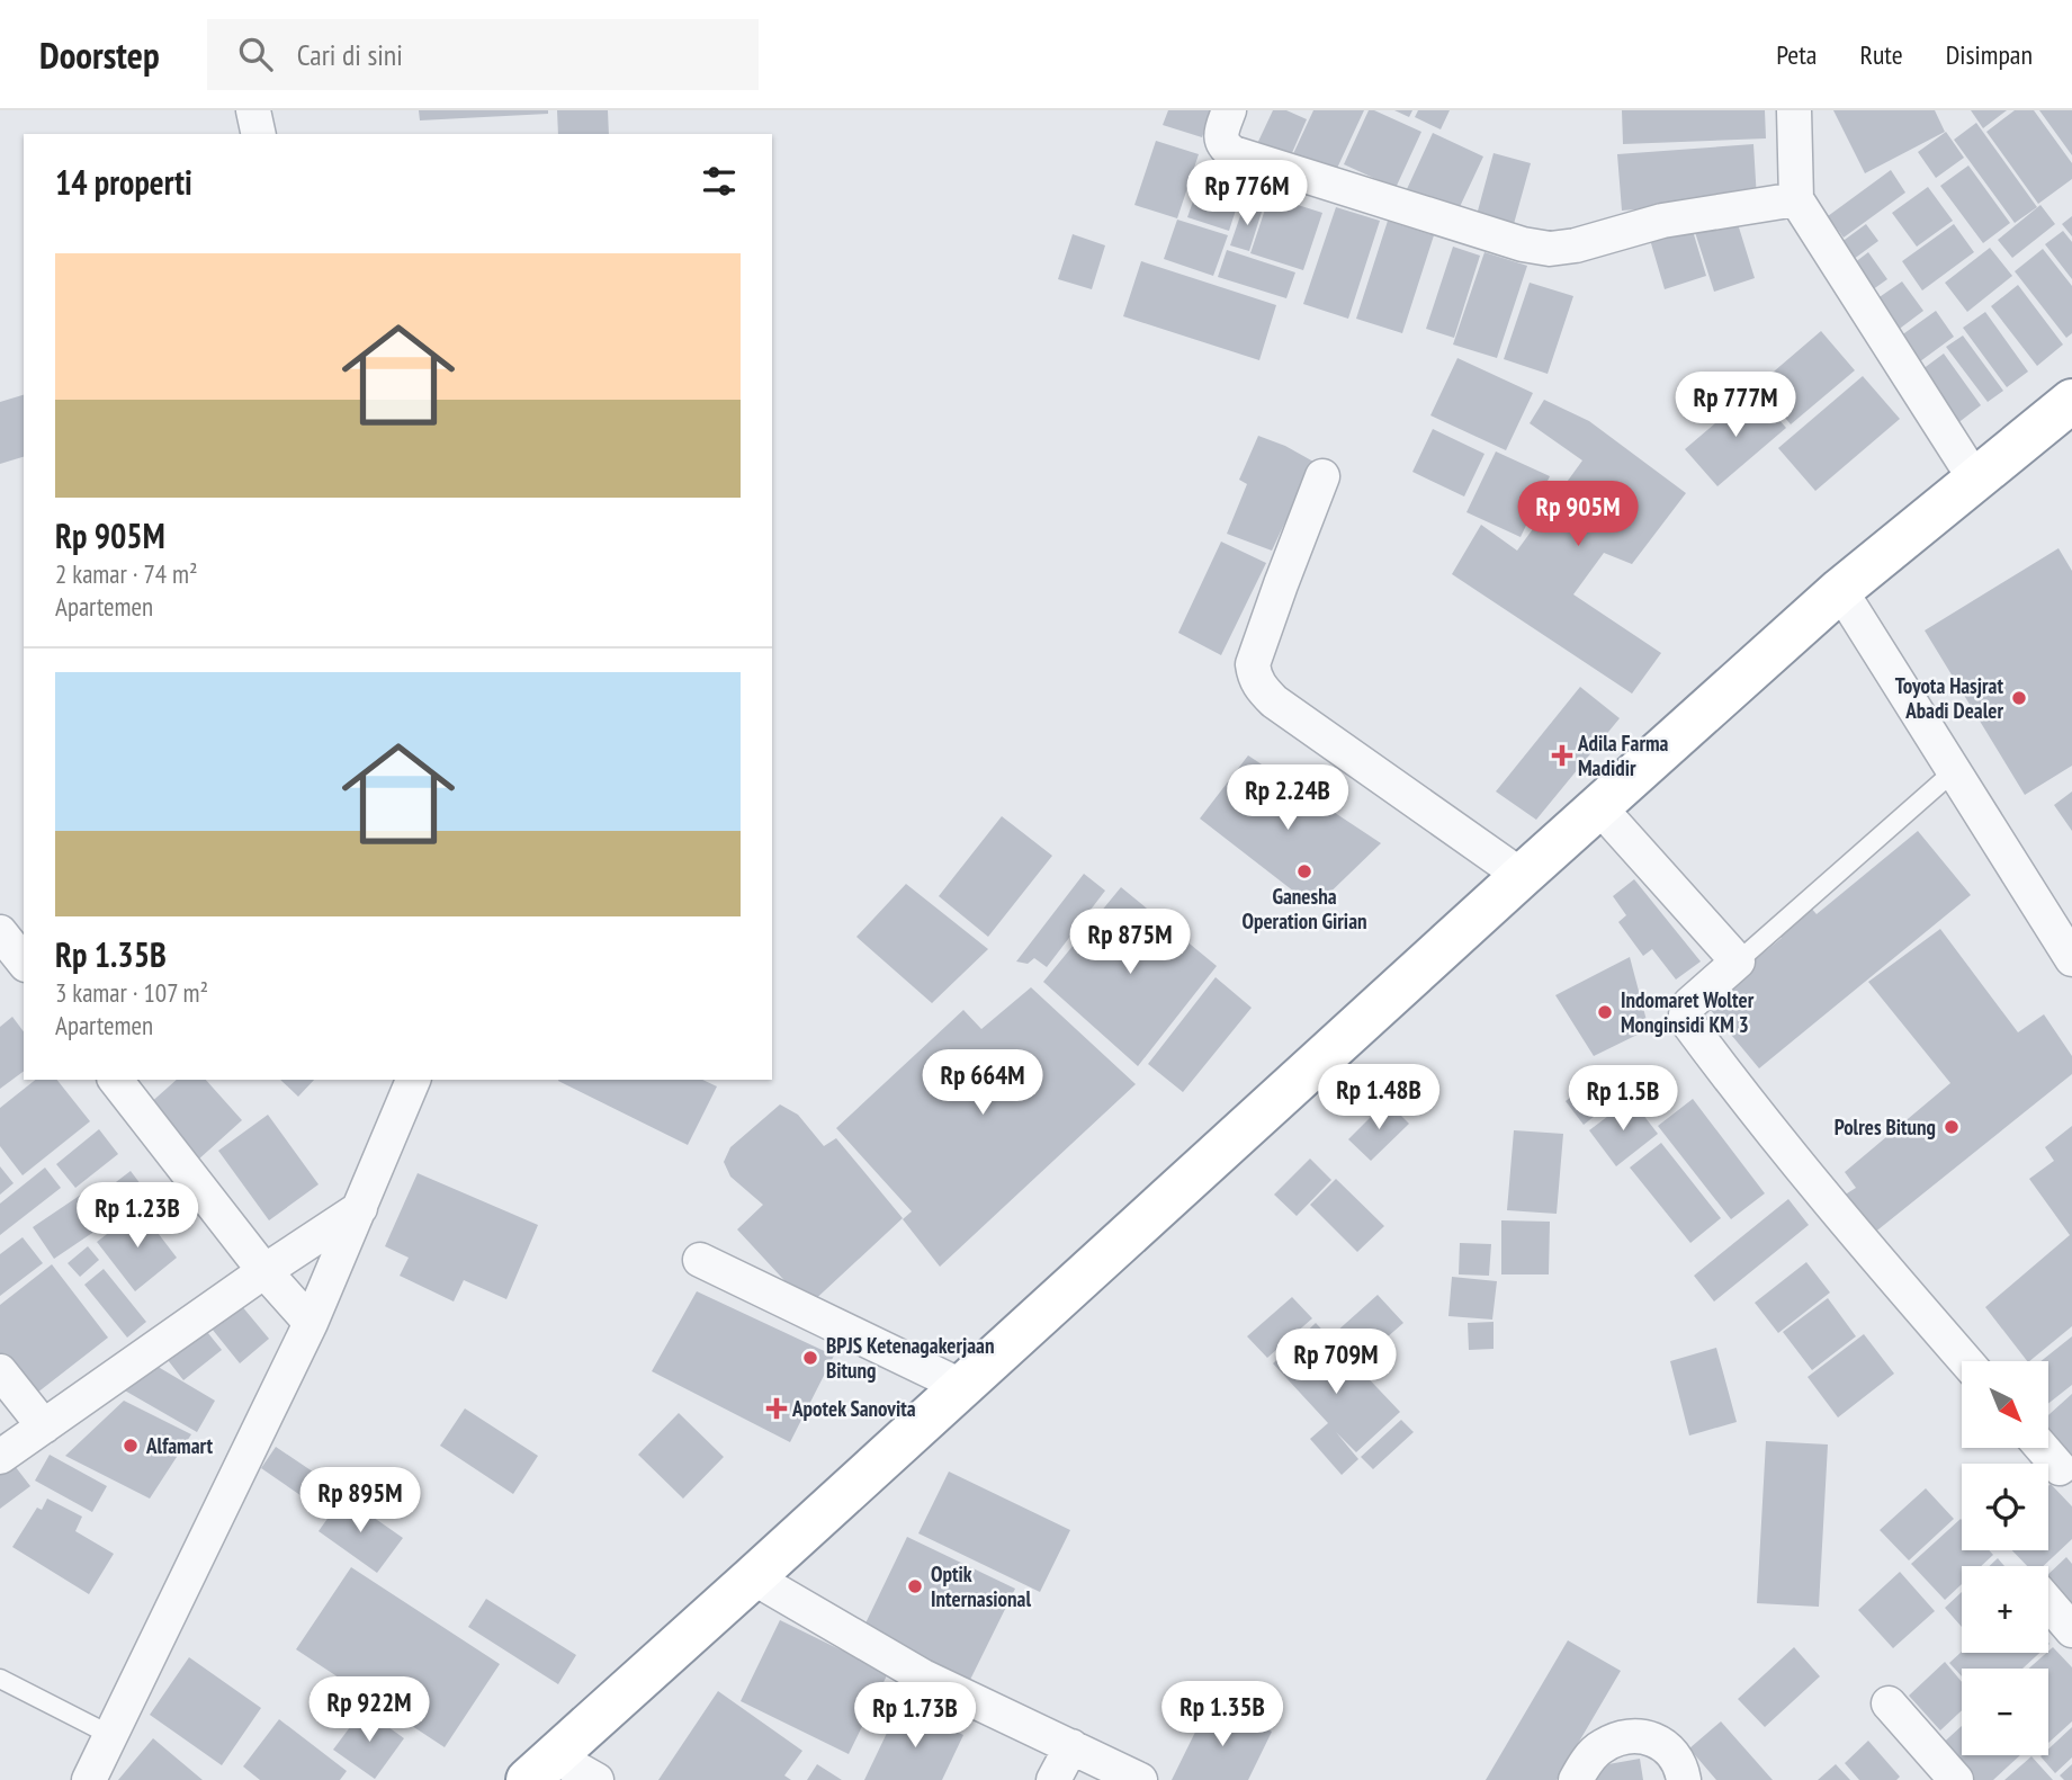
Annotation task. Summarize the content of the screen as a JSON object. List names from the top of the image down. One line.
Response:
{"places":{"other":["Toyota Hasjrat Abadi Dealer","Ganesha Operation Girian","Indomaret Wolter Monginsidi KM 3","Polres Bitung","BPJS Ketenagakerjaan Bitung","Alfamart","Optik Internasional"],"health":["Adila Farma Madidir","Apotek Sanovita"]},"north":"bottom right","page":{"header":"Doorstep","search":"Cari di sini","nav":["Peta","Rute","Disimpan"],"heading":"14 properti","price":["Rp 776M","Rp 777M","Rp 905M","Rp 2.24B","Rp 875M","Rp 664M","Rp 1.48B","Rp 1.5B","Rp 1.23B","Rp 709M","Rp 895M","Rp 922M","Rp 1.35B","Rp 1.73B"],"list":[{"name":"Rp 905M","note":"2 kamar · 74 m² · Apartemen"},{"name":"Rp 1.35B","note":"3 kamar · 107 m² · Apartemen"}],"map_buttons":["+","−"]}}
